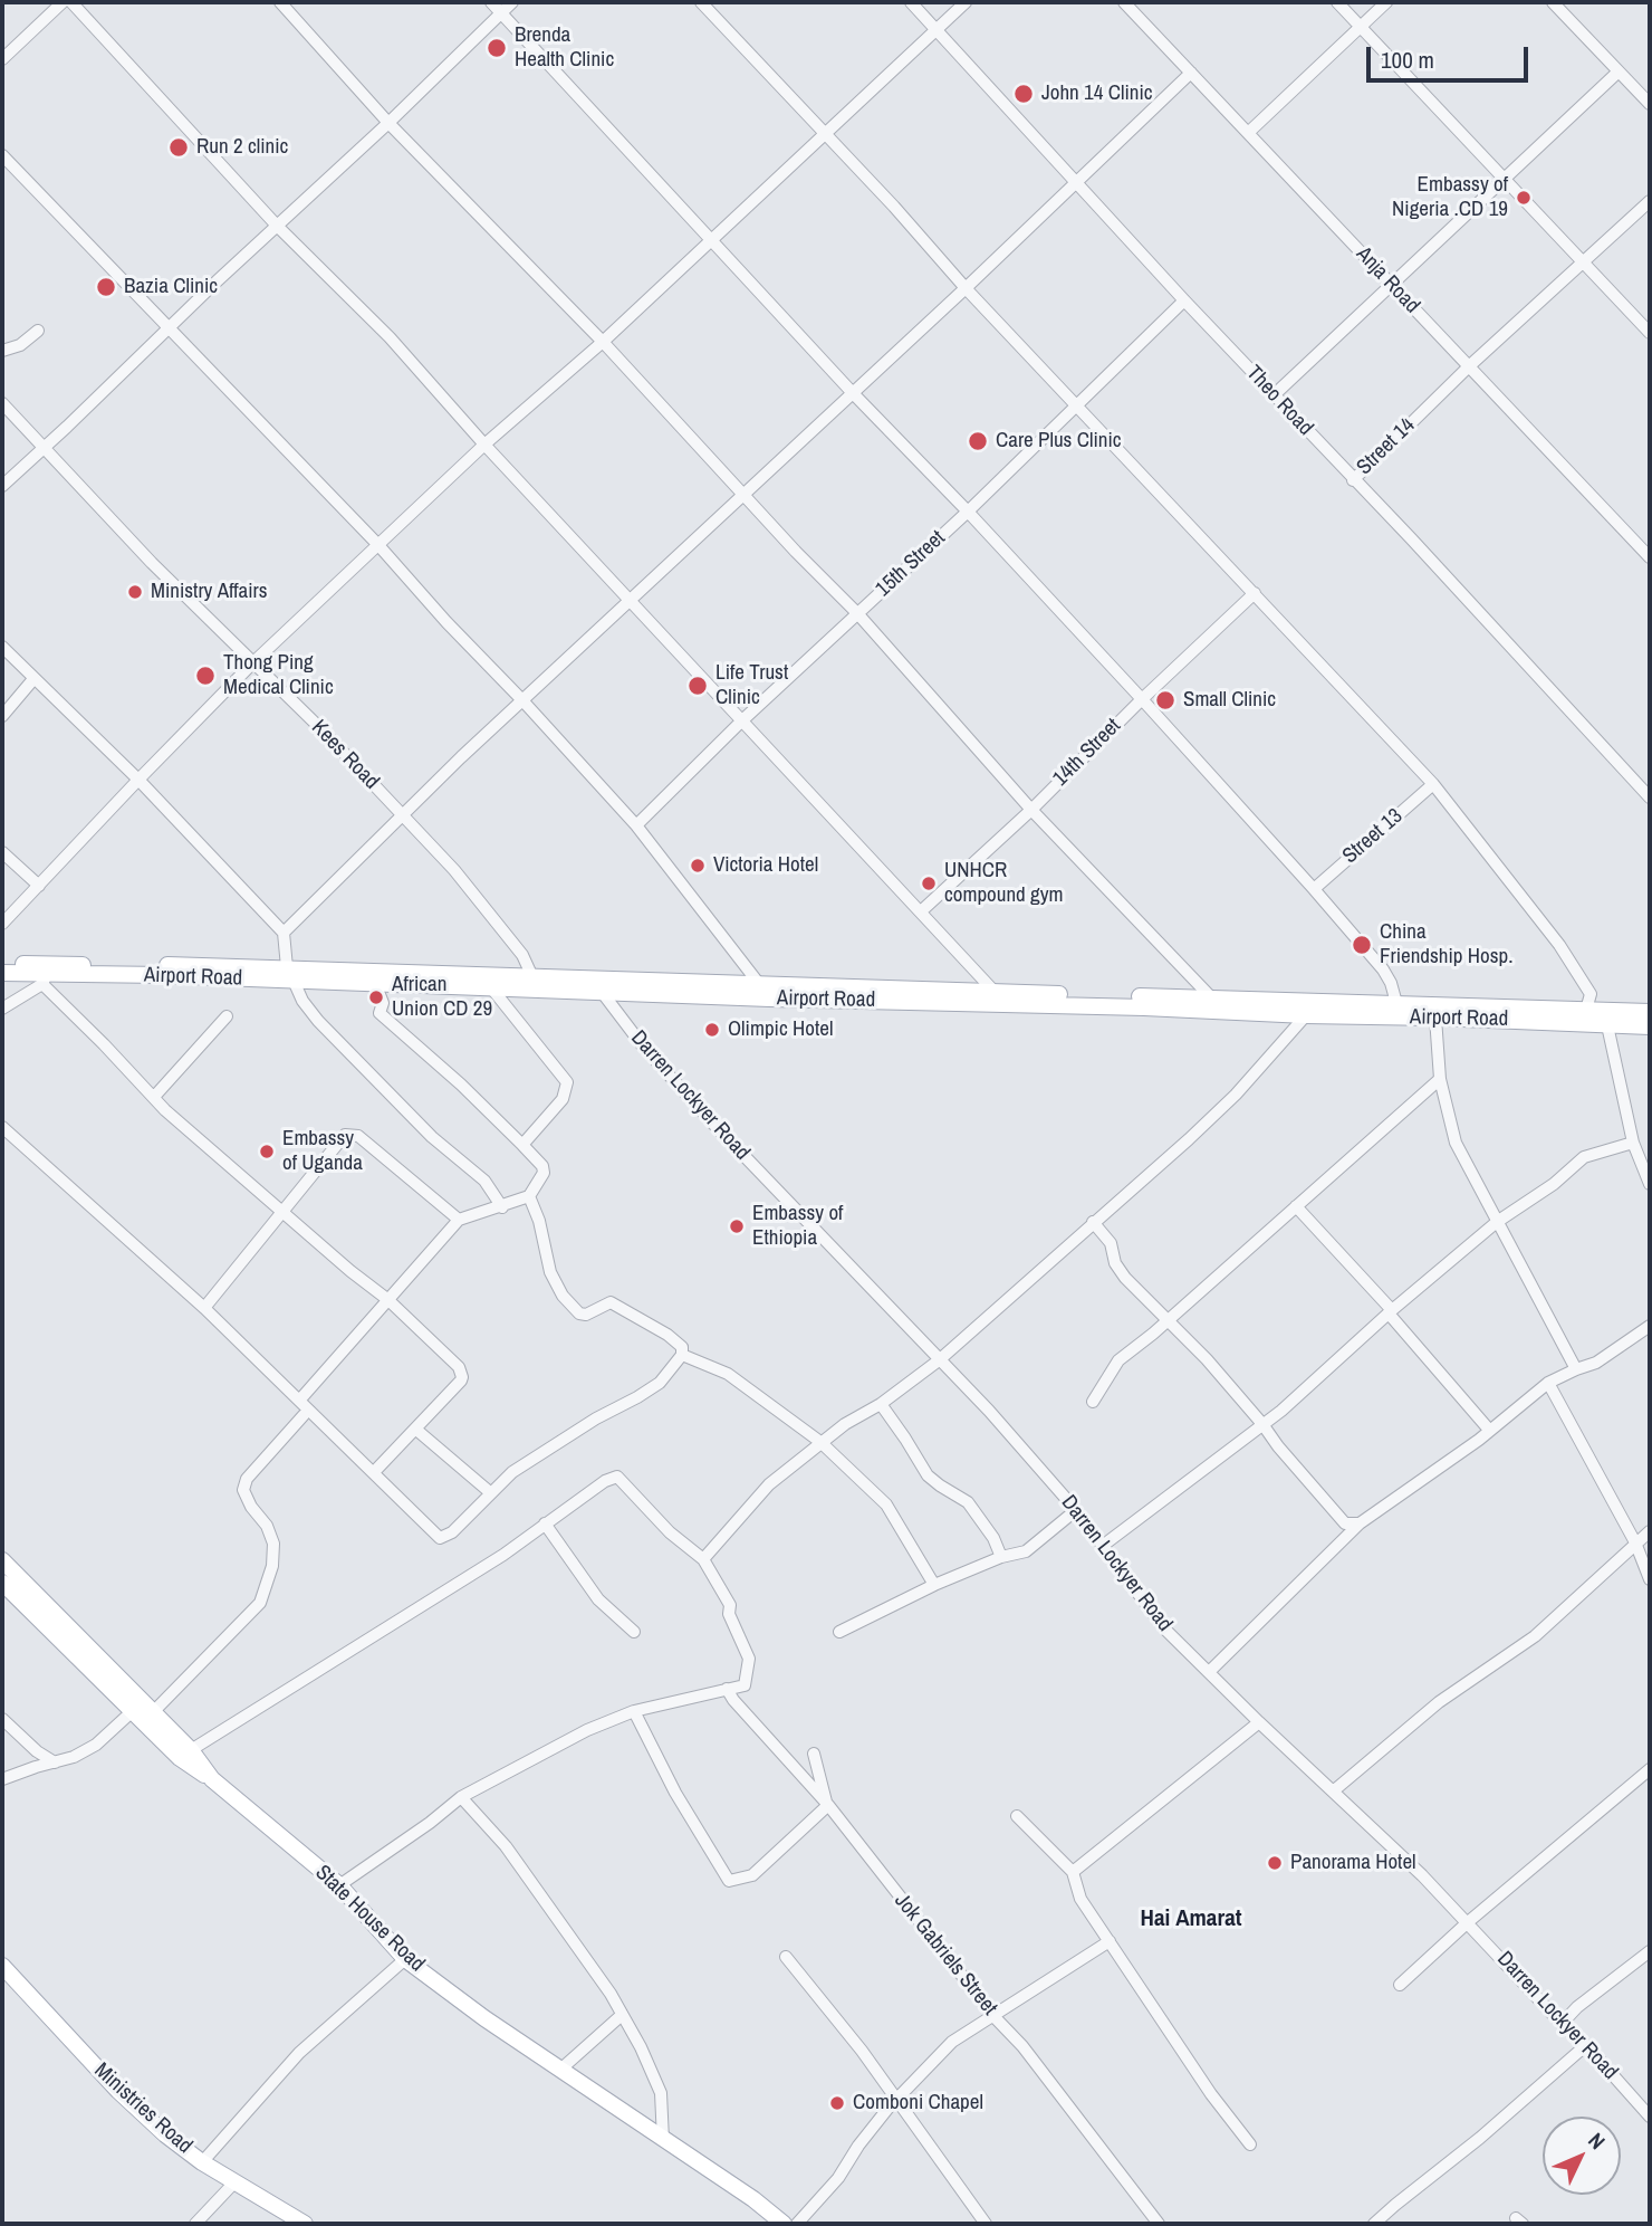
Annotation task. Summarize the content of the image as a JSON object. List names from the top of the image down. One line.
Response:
{"streets":{"main road":["Airport Road","State House Road","Ministries Road"],"street":["Anja Road","Theo Road","Street 14","15th Street","14th Street","Kees Road","Street 13","Darren Lockyer Road","Jok Gabriels Street"]},"crossings":[["Anja Road","Street 14"],["Theo Road","Street 14"],["Theo Road","15th Street"],["Kees Road","Airport Road"],["Airport Road","Darren Lockyer Road"]],"districts":["Hai Amarat"],"places":["Brenda Health Clinic","John 14 Clinic","Run 2 clinic","Embassy of Nigeria .CD 19","Bazia Clinic","Care Plus Clinic","Ministry Affairs","Thong Ping Medical Clinic","Life Trust Clinic","Small Clinic","Victoria Hotel","UNHCR compound gym","China Friendship Hosp.","African Union CD 29","Olimpic Hotel","Embassy of Uganda","Embassy of Ethiopia","Panorama Hotel","Comboni Chapel"],"scale_bar":"100 m","north":"top right"}
